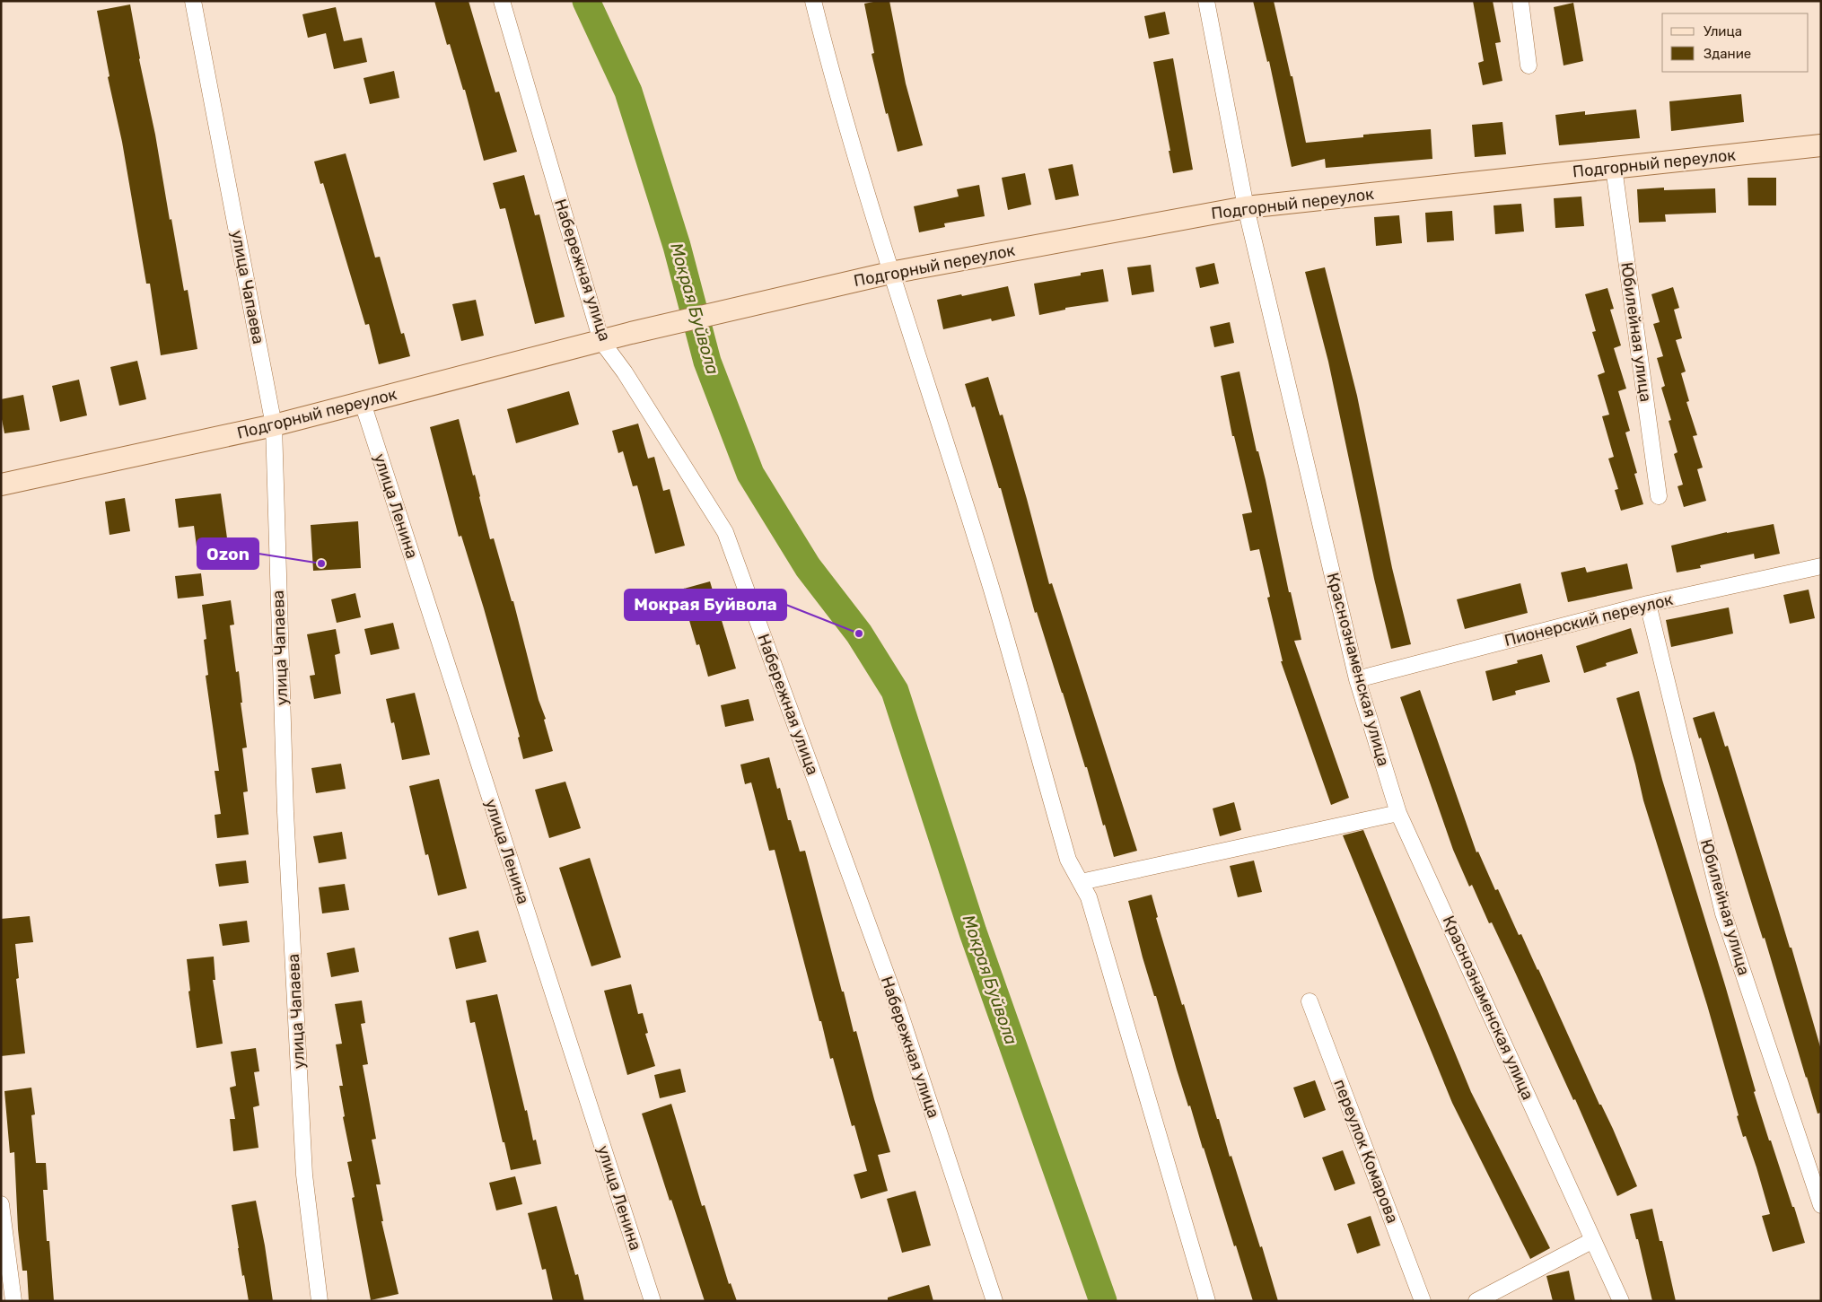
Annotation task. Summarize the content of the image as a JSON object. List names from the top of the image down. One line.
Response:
{"streets":{"main road":["Подгорный переулок"],"street":["Набережная улица","улица Чапаева","Юбилейная улица","улица Ленина","Пионерский переулок","Краснознаменская улица","переулок Комарова"]},"crossings":[["Подгорный переулок","Набережная улица"],["Подгорный переулок","улица Чапаева"],["Подгорный переулок","Юбилейная улица"],["Подгорный переулок","улица Ленина"],["Подгорный переулок","Краснознаменская улица"],["Юбилейная улица","Пионерский переулок"],["Пионерский переулок","Краснознаменская улица"]],"water":["Мокрая Буйвола"],"places":["Ozon","Мокрая Буйвола"],"legend":["Улица","Здание"]}
